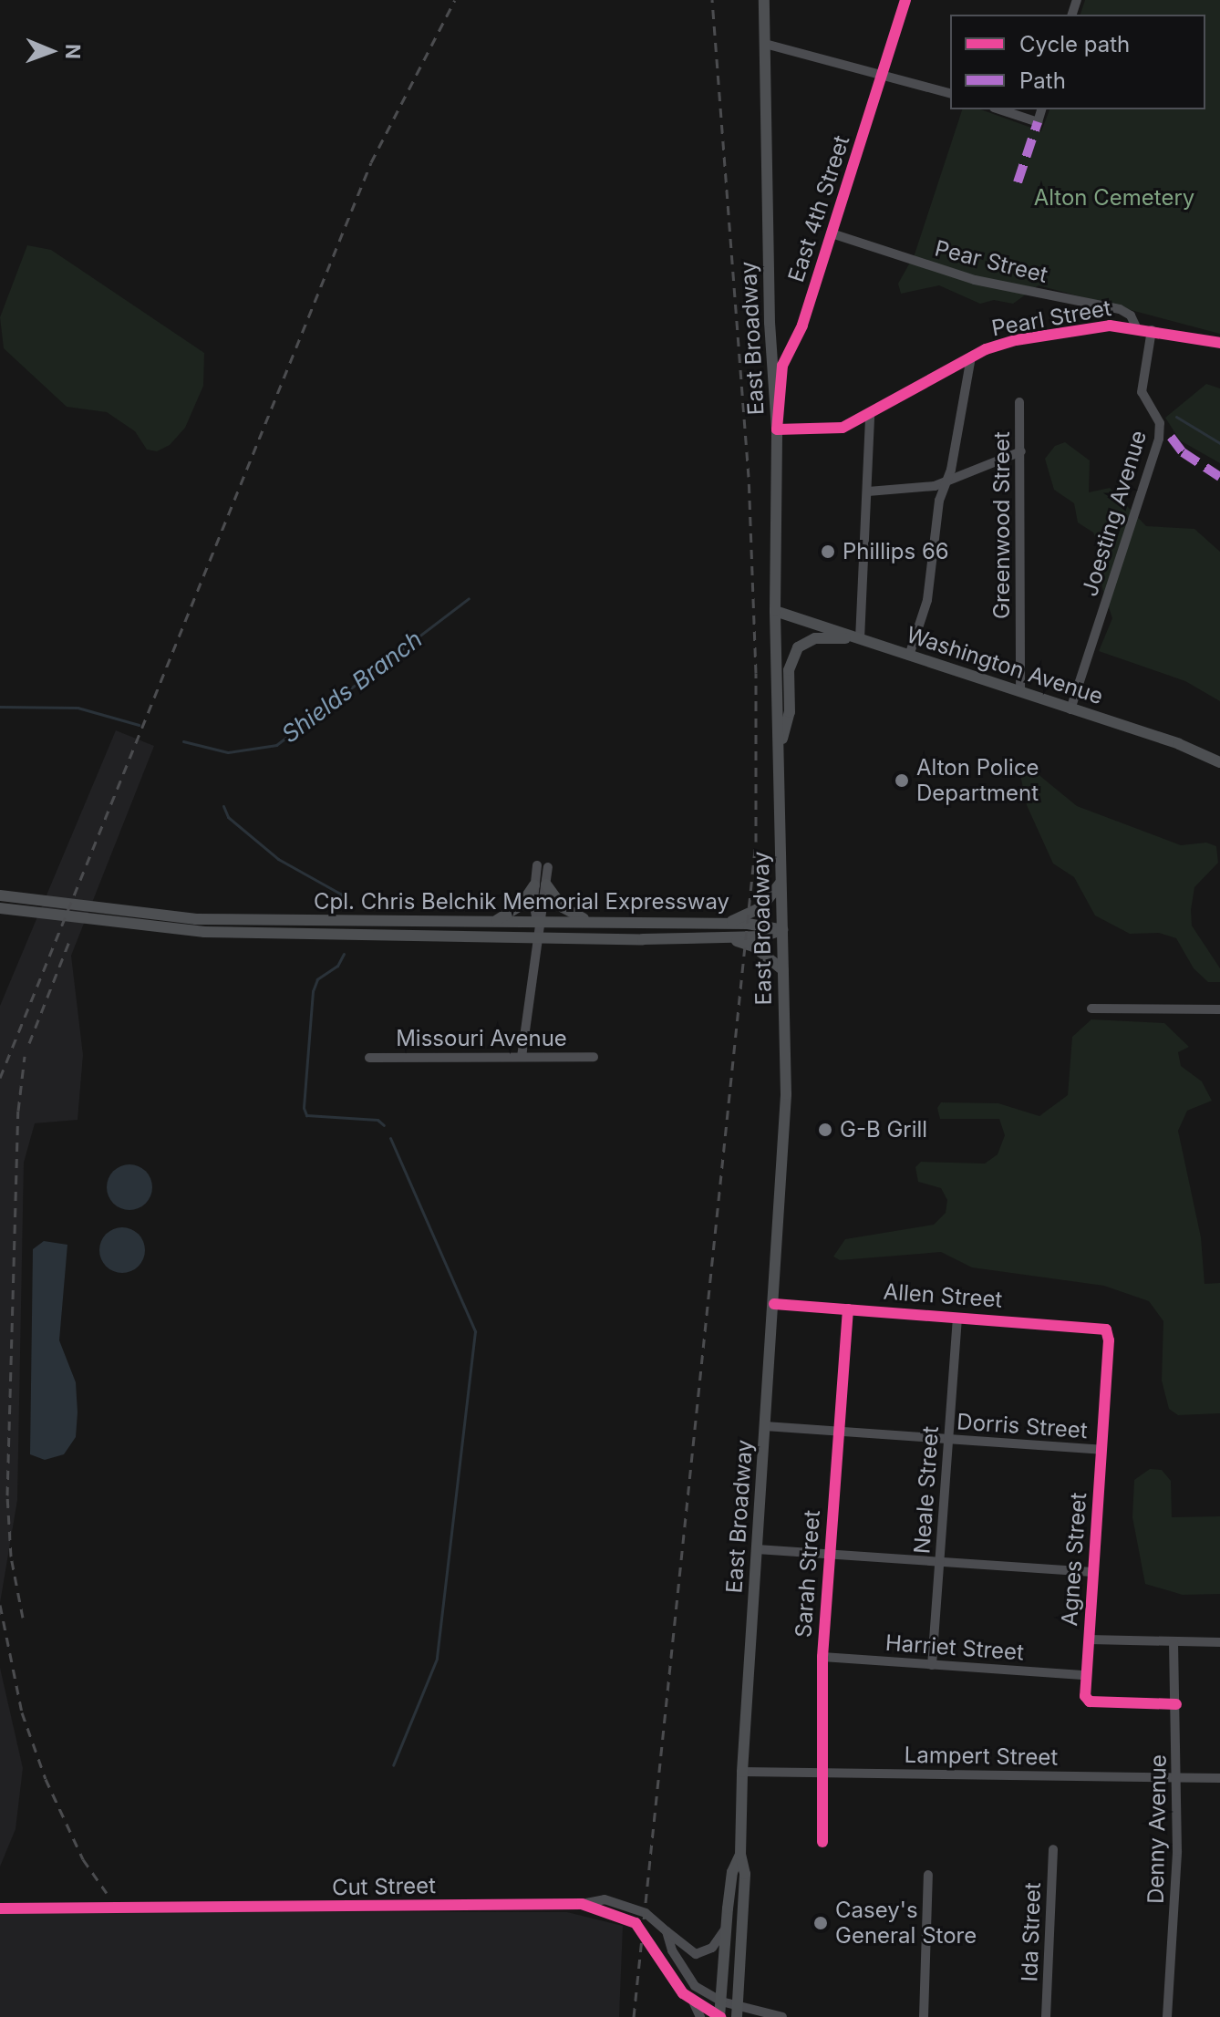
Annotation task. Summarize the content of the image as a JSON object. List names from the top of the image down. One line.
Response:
{"streets":{"main road":["East Broadway","Washington Avenue","Cpl. Chris Belchik Memorial Expressway"],"street":["East 4th Street","Pear Street","Pearl Street","Joesting Avenue","Greenwood Street","Missouri Avenue","Allen Street","Dorris Street","Neale Street","Agnes Street","Sarah Street","Harriet Street","Lampert Street","Denny Avenue","Cut Street","Ida Street"]},"crossings":[["East 4th Street","Pear Street"],["East 4th Street","Pearl Street"],["East 4th Street","East Broadway"],["Pear Street","Pearl Street"],["Pearl Street","East Broadway"],["Pearl Street","Joesting Avenue"],["East Broadway","Washington Avenue"],["East Broadway","Cpl. Chris Belchik Memorial Expressway"],["East Broadway","Allen Street"],["East Broadway","Dorris Street"],["East Broadway","Lampert Street"],["East Broadway","Cut Street"],["Joesting Avenue","Washington Avenue"],["Greenwood Street","Washington Avenue"],["Allen Street","Neale Street"],["Allen Street","Agnes Street"],["Allen Street","Sarah Street"],["Dorris Street","Neale Street"],["Dorris Street","Agnes Street"],["Dorris Street","Sarah Street"],["Neale Street","Harriet Street"],["Agnes Street","Harriet Street"],["Sarah Street","Harriet Street"],["Sarah Street","Lampert Street"],["Lampert Street","Denny Avenue"]],"water":["Shields Branch"],"parks":["Alton Cemetery"],"places":["Phillips 66","Alton Police Department","G-B Grill","Casey's General Store"],"legend":["Cycle path","Path"],"north":"right"}
